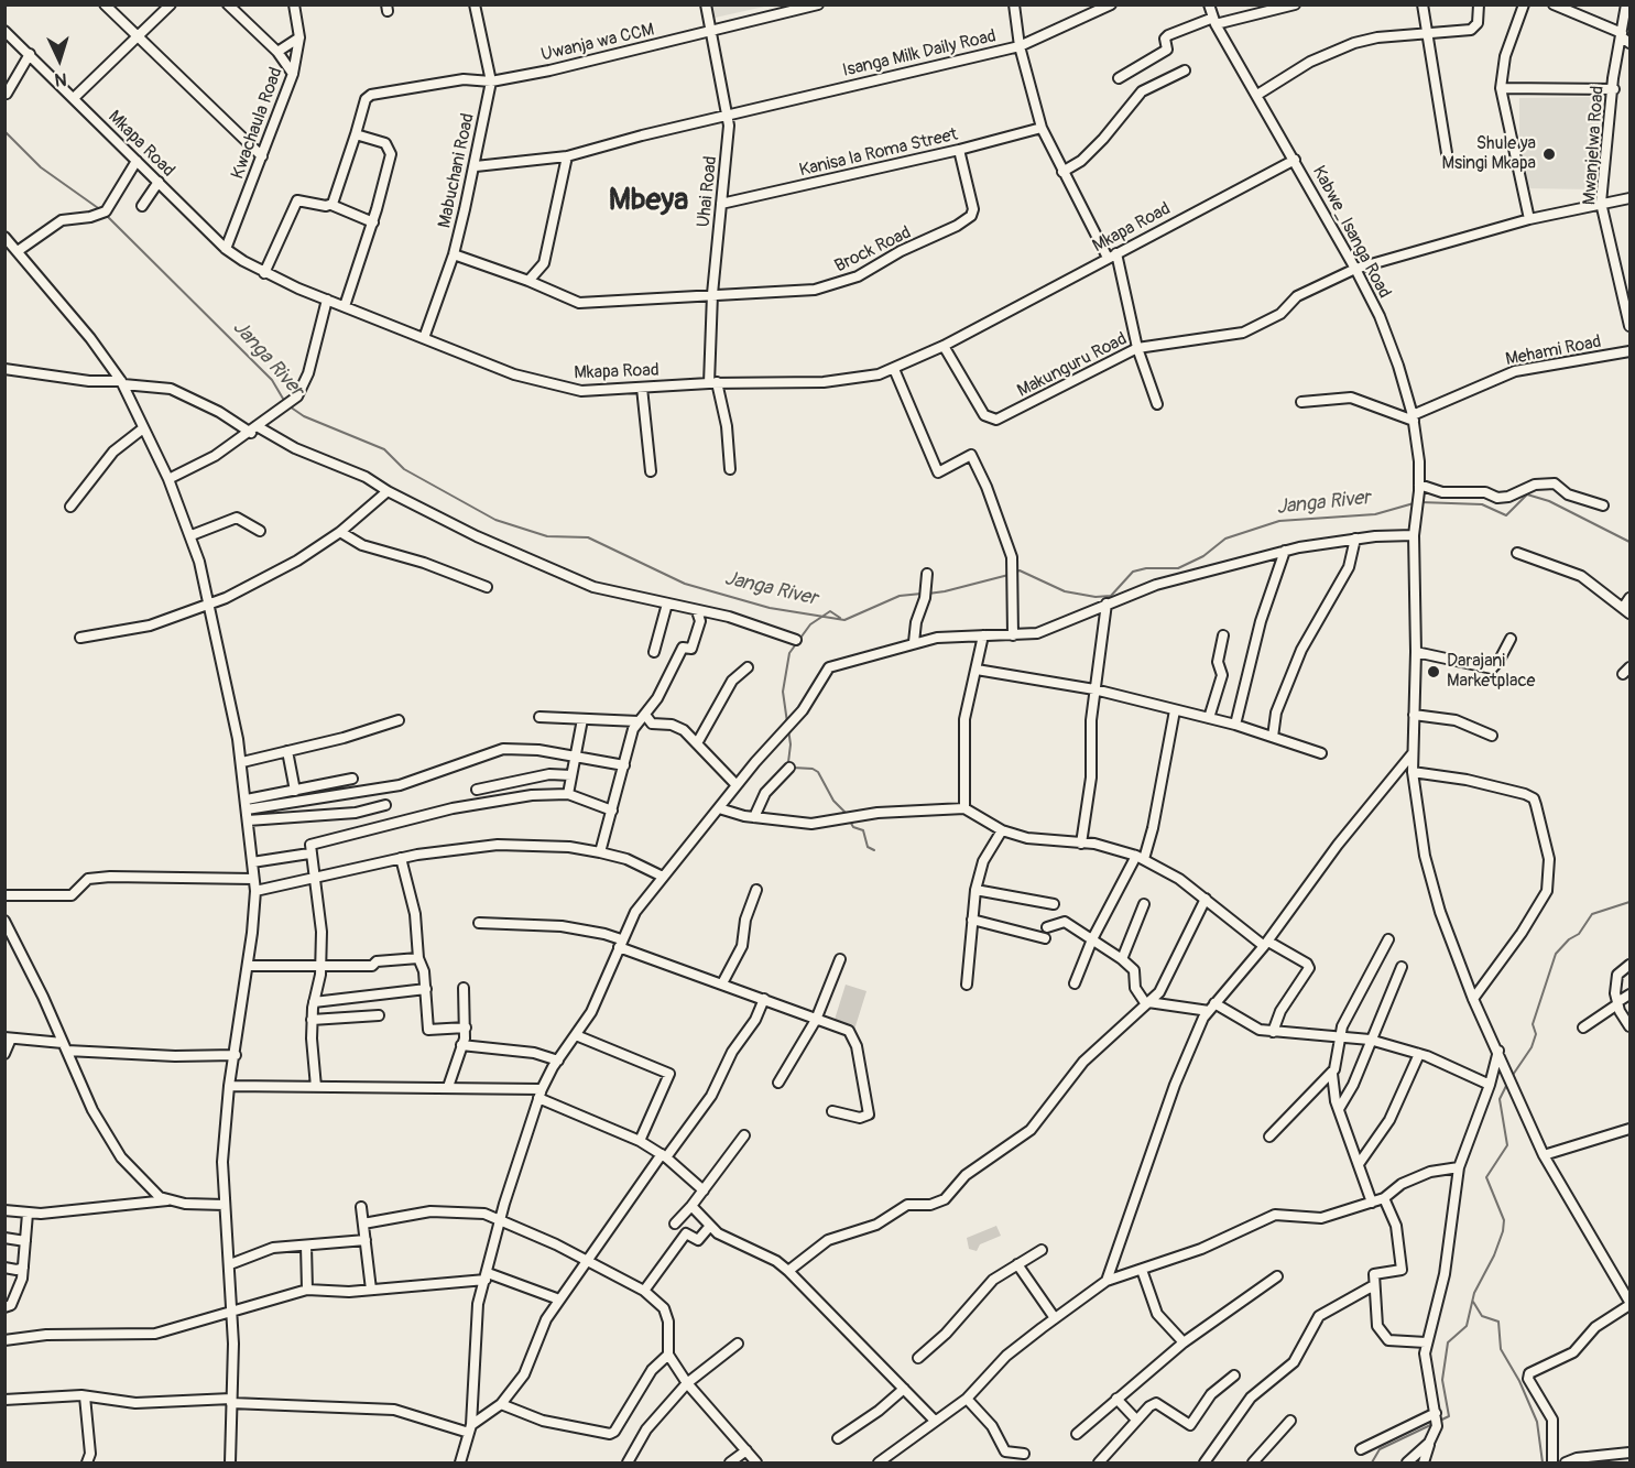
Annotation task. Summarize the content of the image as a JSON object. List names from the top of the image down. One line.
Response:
{"streets":{"street":["Uwanja wa CCM","Isanga Milk Daily Road","Kwachaula Road","Mkapa Road","Mwanjelwa Road","Kanisa la Roma Street","Mabuchani Road","Uhai Road","Kabwe_Isanga Road","Brock Road","Mehami Road","Makunguru Road"]},"crossings":[["Uwanja wa CCM","Mabuchani Road"],["Uwanja wa CCM","Uhai Road"],["Isanga Milk Daily Road","Mabuchani Road"],["Isanga Milk Daily Road","Uhai Road"],["Kwachaula Road","Mkapa Road"],["Mkapa Road","Mabuchani Road"],["Mkapa Road","Uhai Road"],["Mkapa Road","Kabwe_Isanga Road"],["Mkapa Road","Makunguru Road"],["Kanisa la Roma Street","Uhai Road"],["Kanisa la Roma Street","Brock Road"],["Uhai Road","Brock Road"],["Kabwe_Isanga Road","Mehami Road"],["Kabwe_Isanga Road","Makunguru Road"]],"districts":["Mbeya"],"water":["Janga River"],"places":["Shule ya Msingi Mkapa","Darajani Marketplace"],"north":"bottom"}
